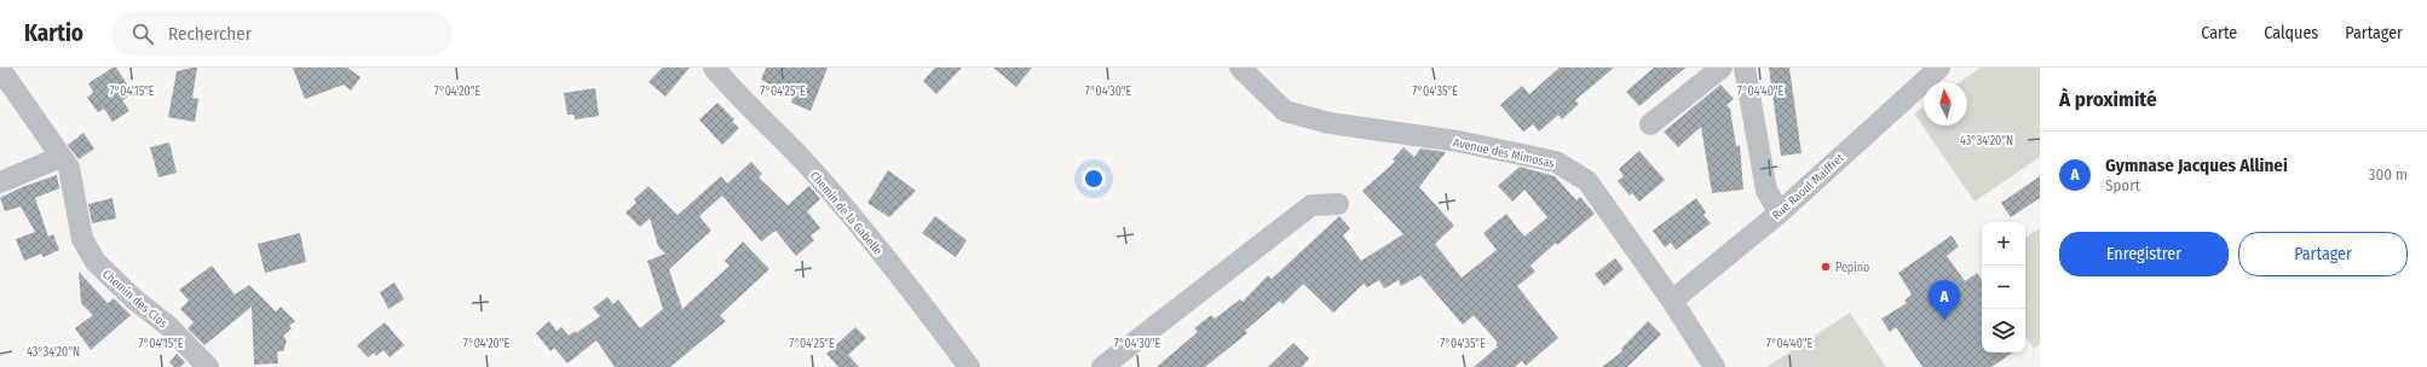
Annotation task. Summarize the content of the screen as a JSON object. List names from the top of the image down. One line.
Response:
{"streets":{"street":["Avenue des Mimosas","Rue Raoul Maiffret","Chemin de la Gabelle","Chemin des Clos"]},"crossings":[["Avenue des Mimosas","Rue Raoul Maiffret"]],"places":["Pepino"],"north":"top","page":{"header":"Kartio","search":"Rechercher","nav":["Carte","Calques","Partager"],"heading":"À proximité","list":[{"mark":"A","name":"Gymnase Jacques Allinei","note":"Sport","value":"300 m"}],"buttons":["Enregistrer","Partager"],"map_buttons":["+","−"],"pins":"A"},"coordinates":["7°04'15\"E","7°04'20\"E","7°04'25\"E","7°04'30\"E","7°04'35\"E","7°04'40\"E","43°34'20\"N"]}
